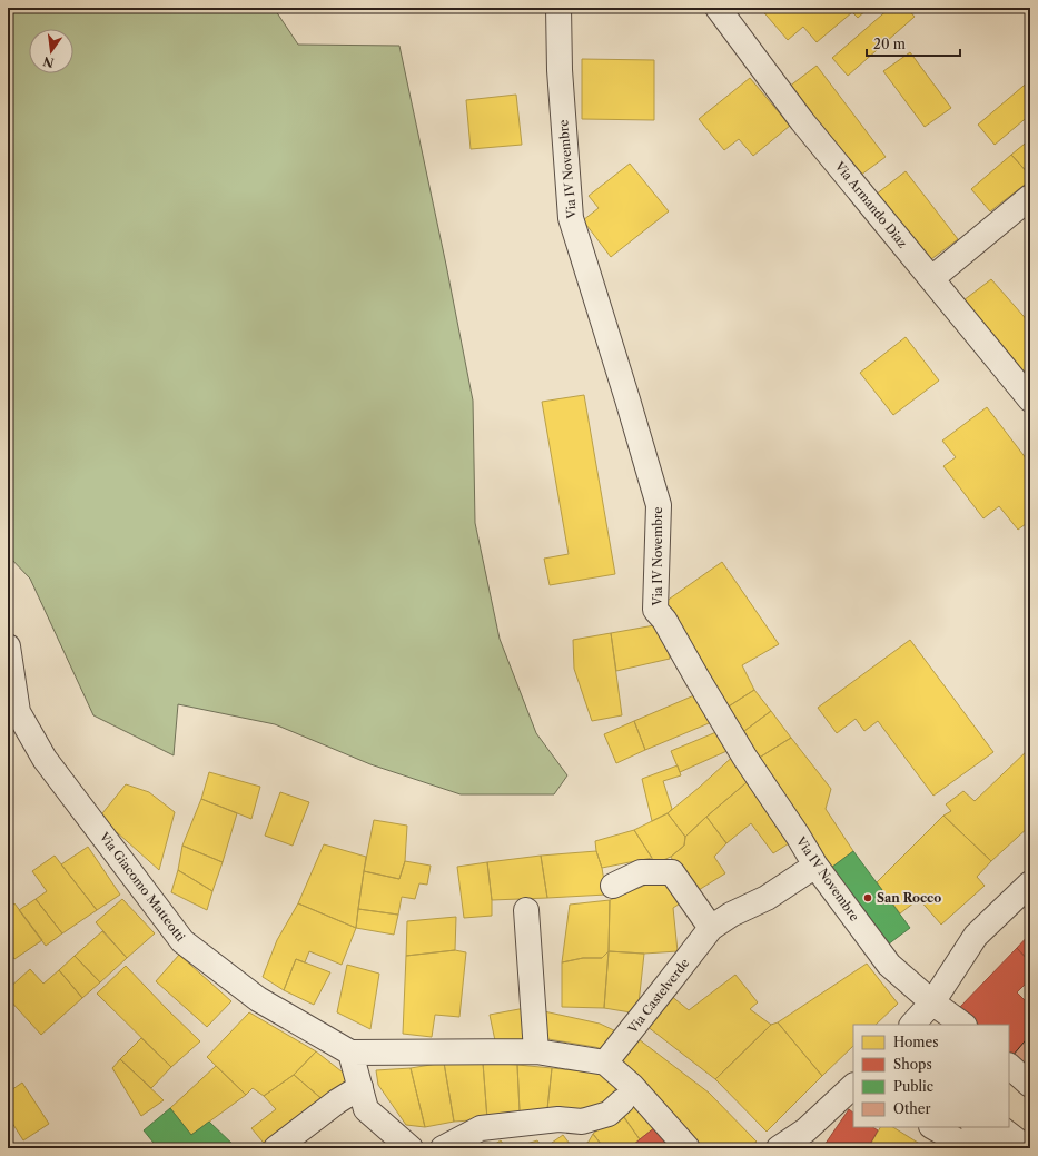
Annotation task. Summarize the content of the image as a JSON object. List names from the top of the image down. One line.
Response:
{"streets":{"street":["Via IV Novembre","Via Armando Diaz","Via Giacomo Matteotti","Via Castelverde"]},"crossings":[["Via IV Novembre","Via Castelverde"]],"places":["San Rocco"],"legend":["Homes","Shops","Public","Other"],"scale_bar":"20 m","north":"bottom"}
